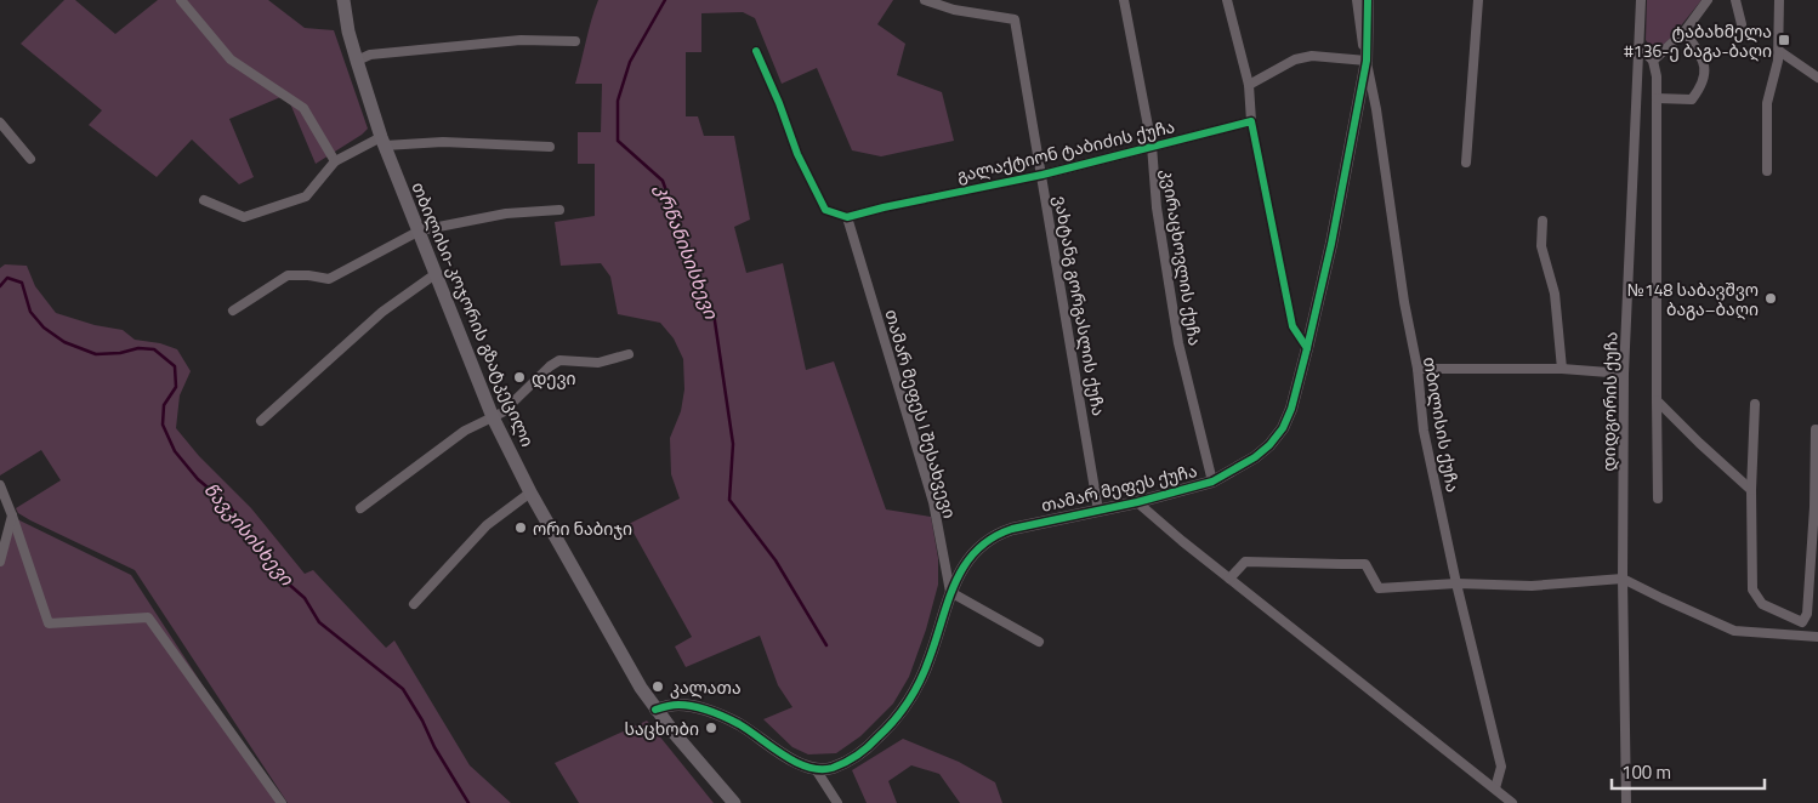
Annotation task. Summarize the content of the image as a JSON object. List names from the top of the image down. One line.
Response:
{"streets":{"main road":["თბილისი-კოჯორის გზატკეცილი"],"street":["გალაქტიონ ტაბიძის ქუჩა","კვირაცხოვლის ქუჩა","ვახტანგ გორგასლის ქუჩა","დიდგორის ქუჩა","თამარ მეფეს I შესახვევი","თბილისის ქუჩა","თამარ მეფეს ქუჩა"]},"crossings":[["გალაქტიონ ტაბიძის ქუჩა","კვირაცხოვლის ქუჩა"],["გალაქტიონ ტაბიძის ქუჩა","ვახტანგ გორგასლის ქუჩა"],["გალაქტიონ ტაბიძის ქუჩა","თამარ მეფეს I შესახვევი"],["კვირაცხოვლის ქუჩა","თამარ მეფეს ქუჩა"],["ვახტანგ გორგასლის ქუჩა","თამარ მეფეს ქუჩა"],["თამარ მეფეს I შესახვევი","თამარ მეფეს ქუჩა"],["თბილისის ქუჩა","თამარ მეფეს ქუჩა"]],"water":["კრწანისისხევი","წავკისისხევი"],"places":{"transit":["ტაბახმელა #136-ე ბაგა-ბაღი"],"other":["№148 საბავშვო ბაგა–ბაღი","დევი","ორი ნაბიჯი","კალათა","საცხობი"]},"scale_bar":"100 m"}
